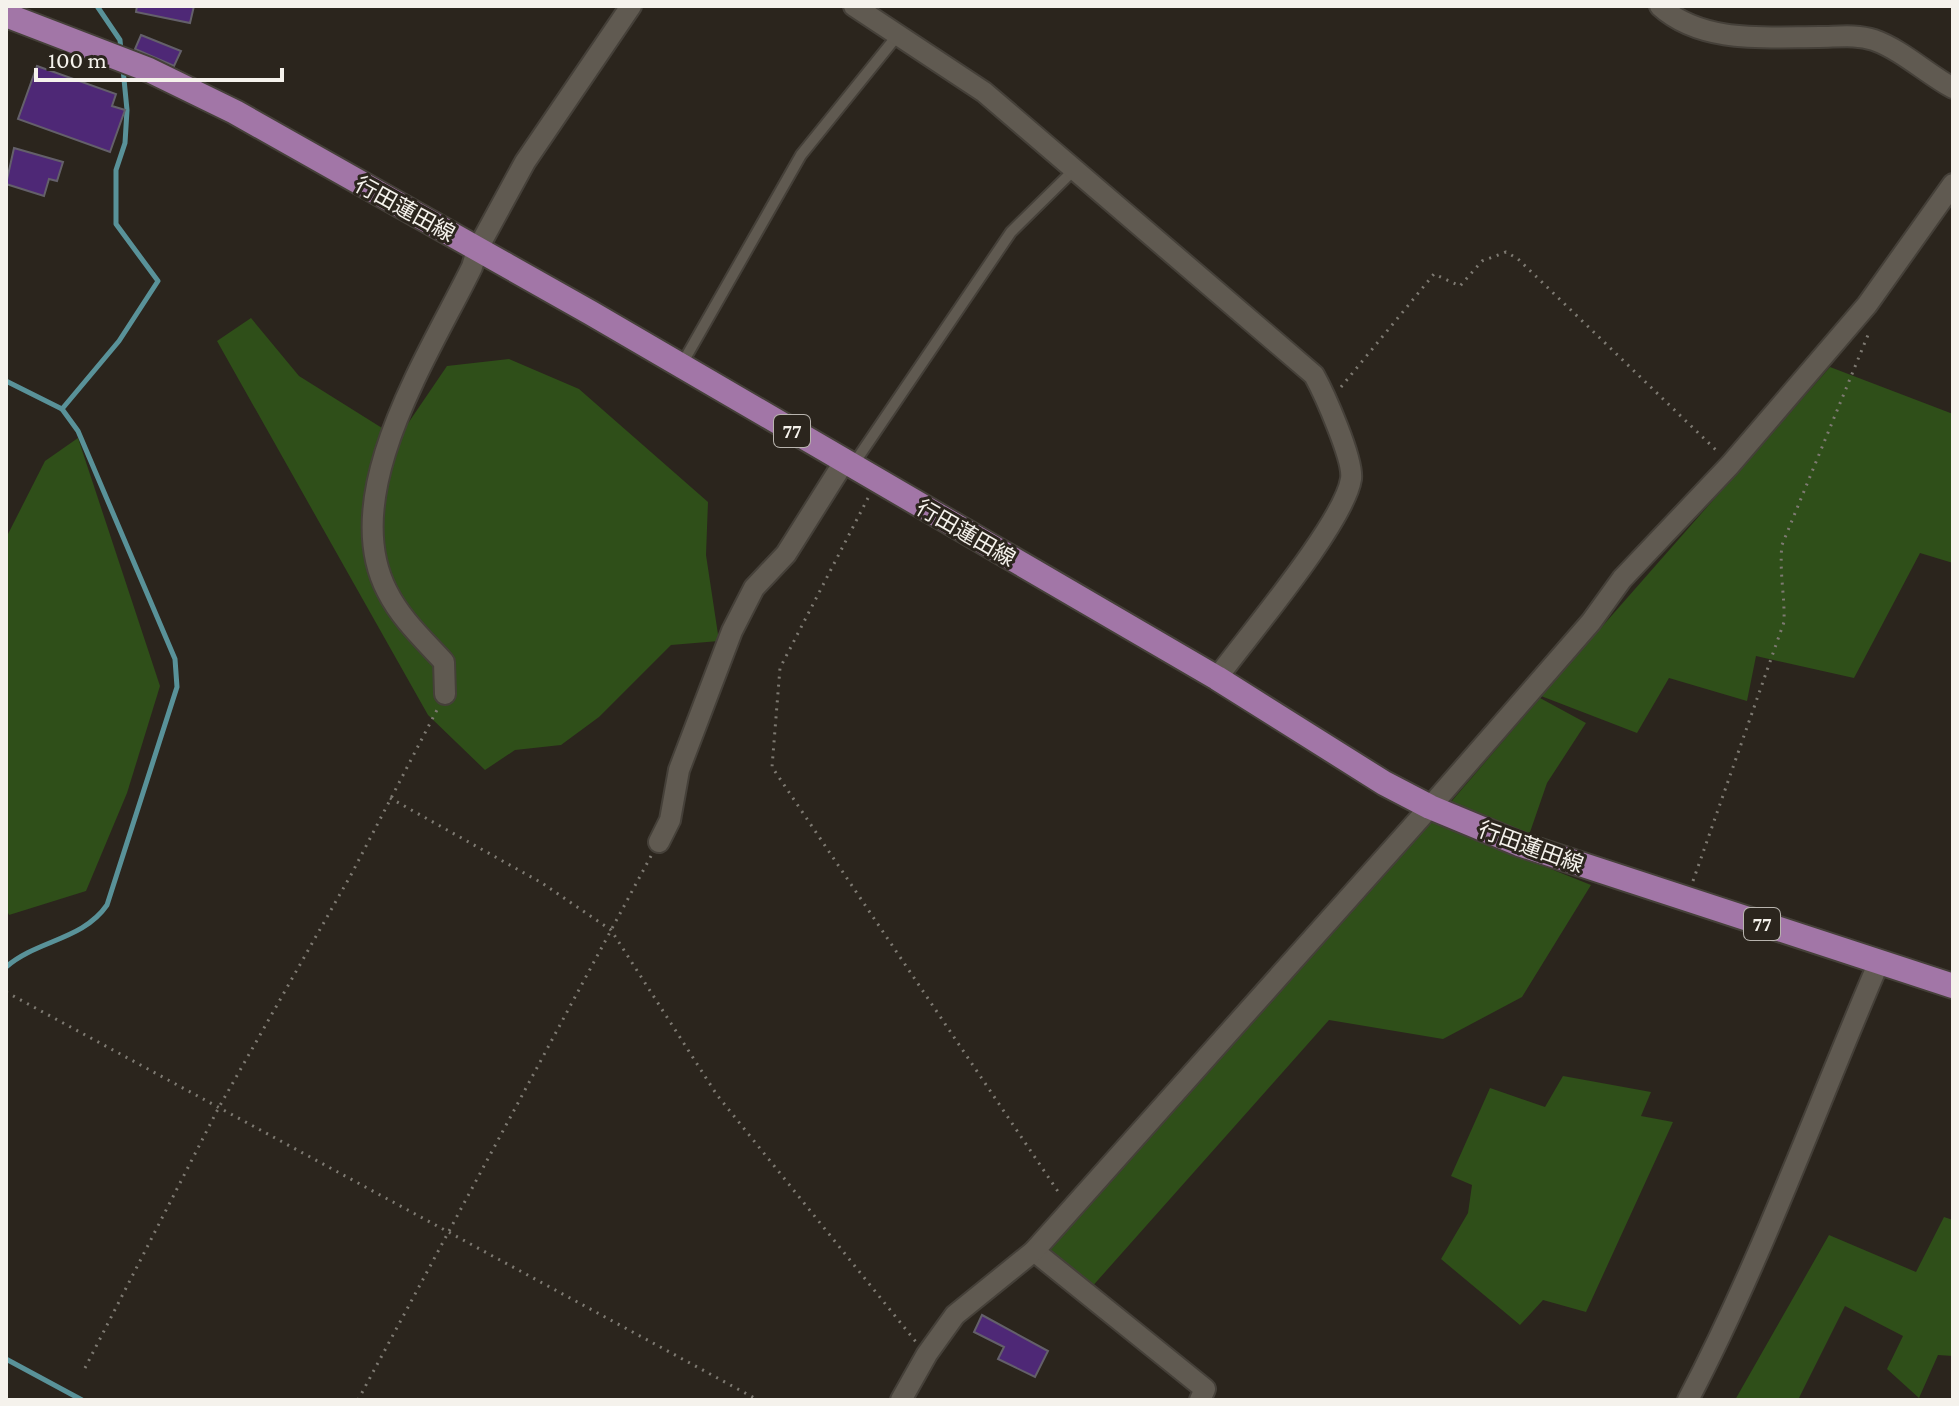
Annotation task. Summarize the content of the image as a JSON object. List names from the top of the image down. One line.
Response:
{"streets":{"main road":["行田蓮田線","77"]},"scale_bar":"100 m"}
